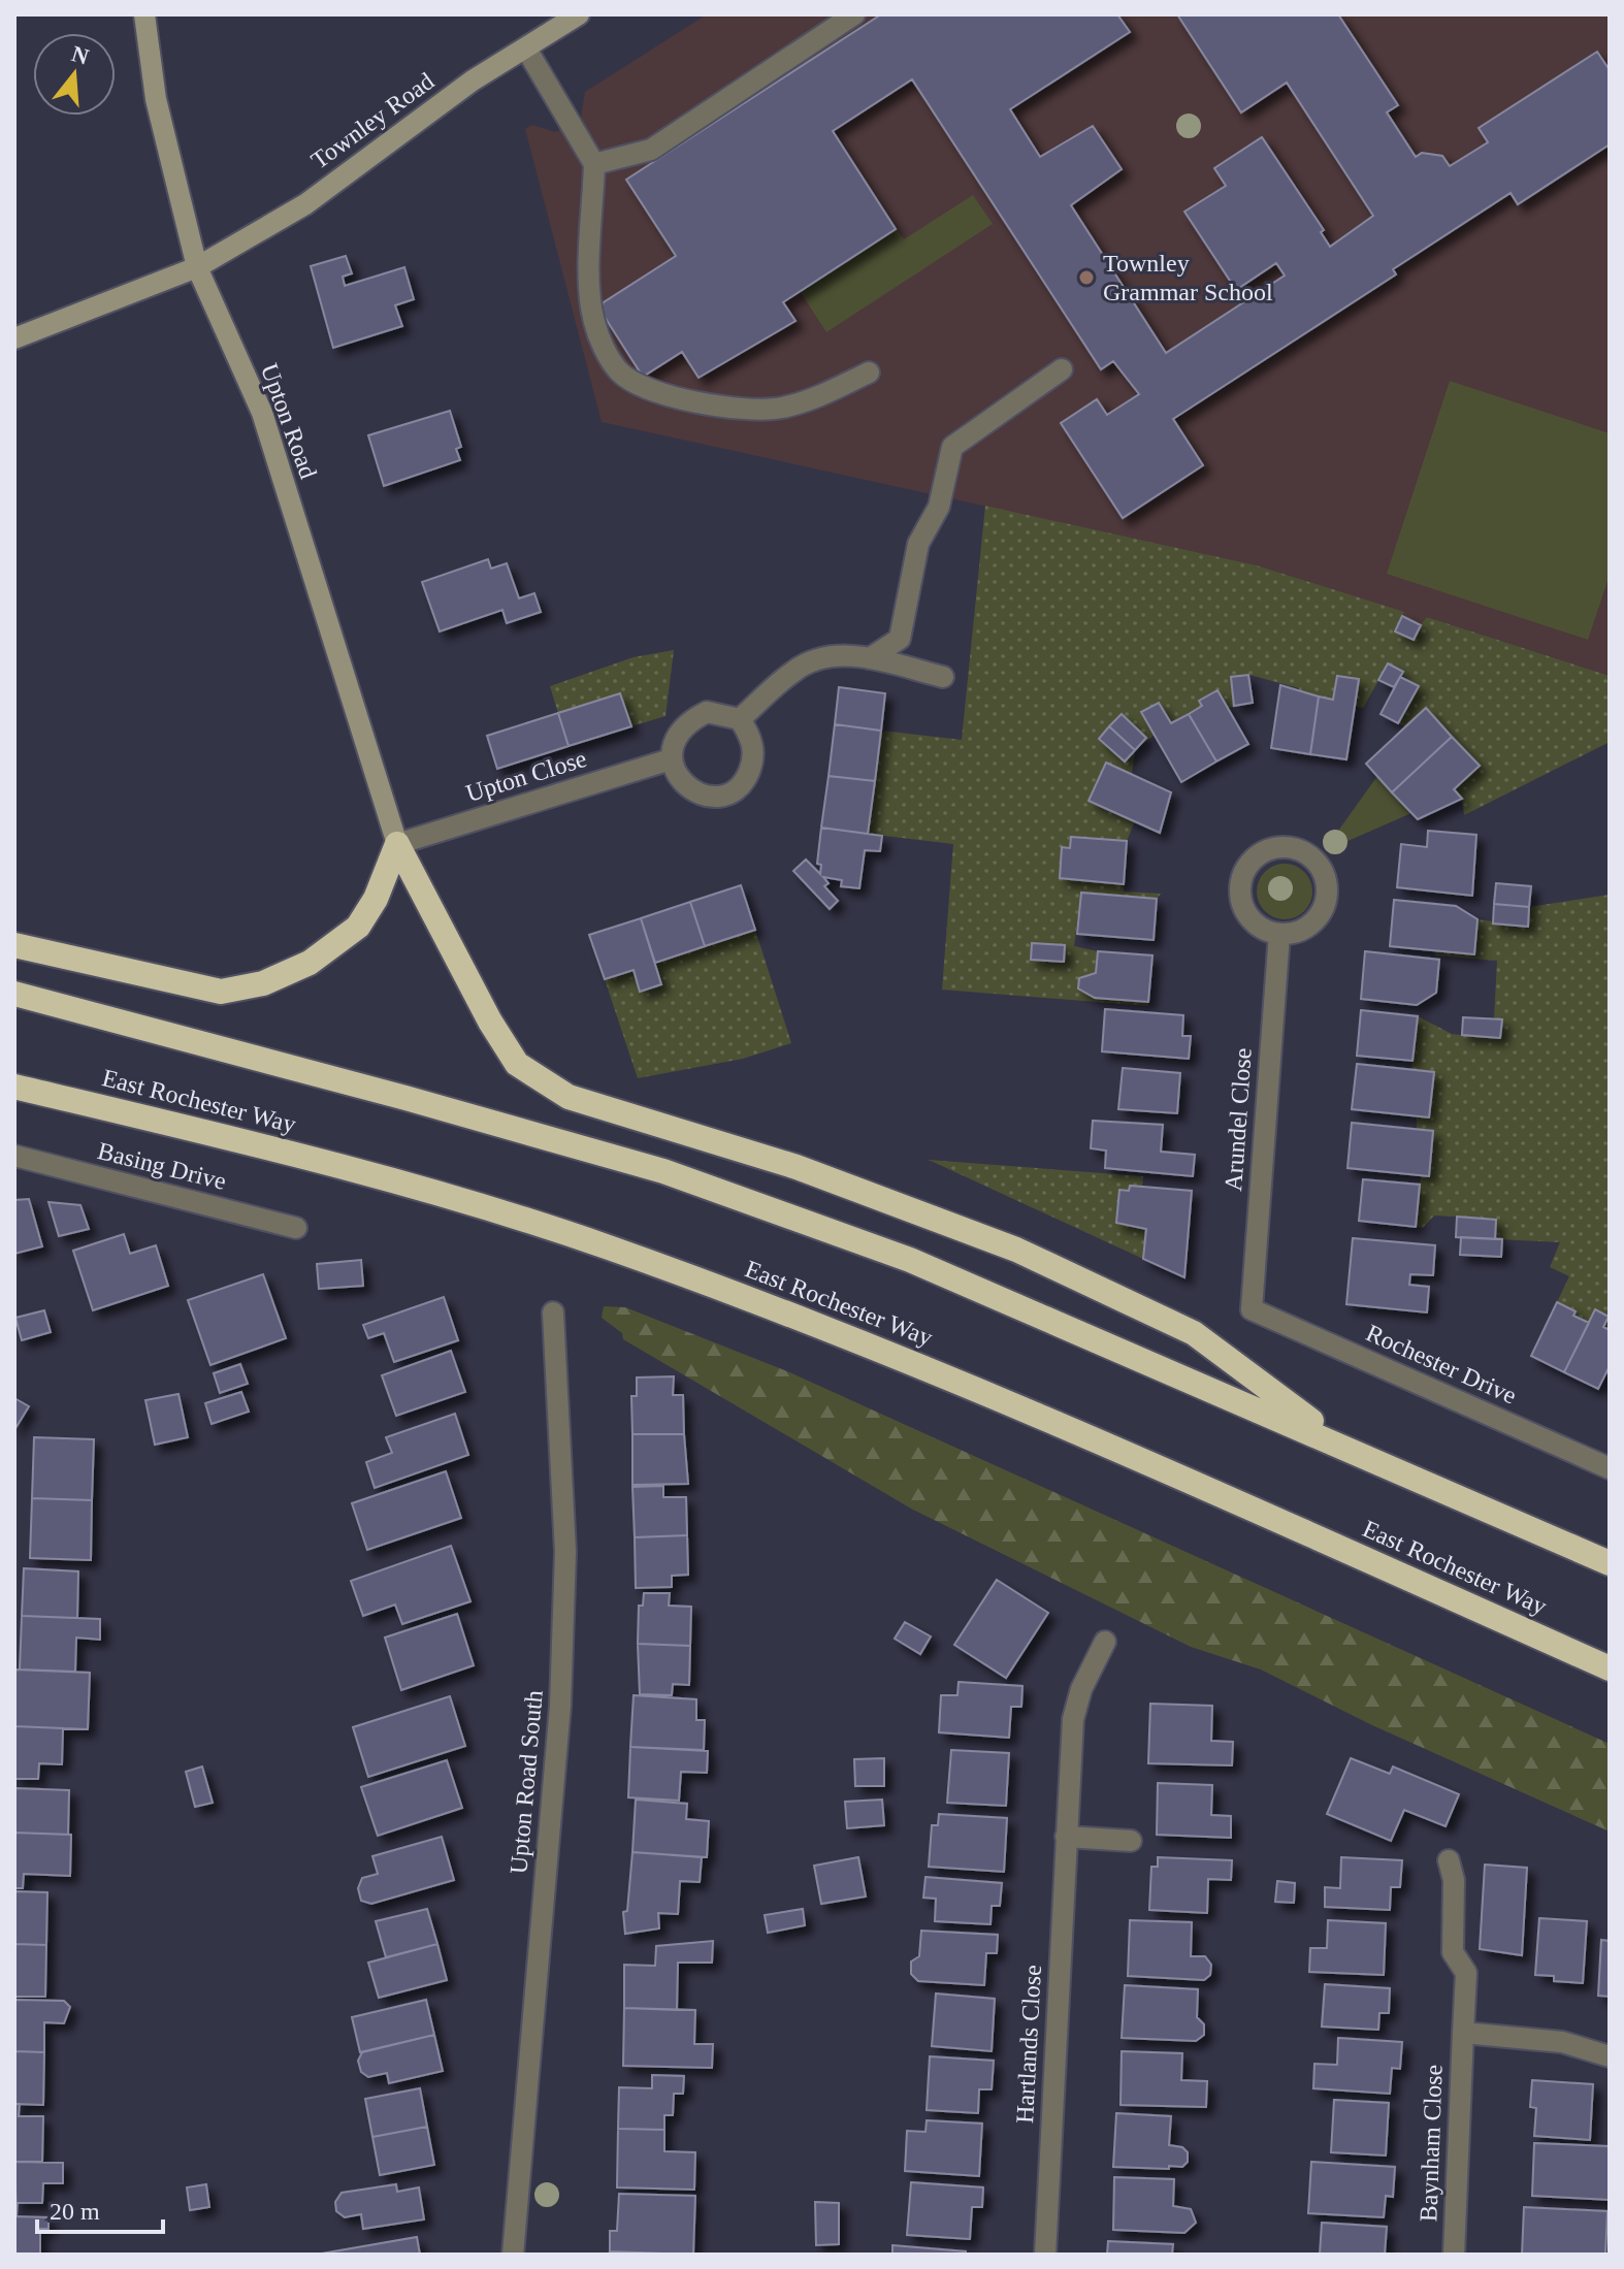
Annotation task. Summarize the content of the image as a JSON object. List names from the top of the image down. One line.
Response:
{"streets":{"highway":["East Rochester Way"],"street":["Townley Road","Upton Road","Upton Close","Arundel Close","Basing Drive","Rochester Drive","Upton Road South","Hartlands Close","Baynham Close"]},"crossings":[["Townley Road","Upton Road"],["Upton Road","Upton Close"],["Arundel Close","Rochester Drive"]],"places":["Townley Grammar School"],"scale_bar":"20 m","north":"top"}
